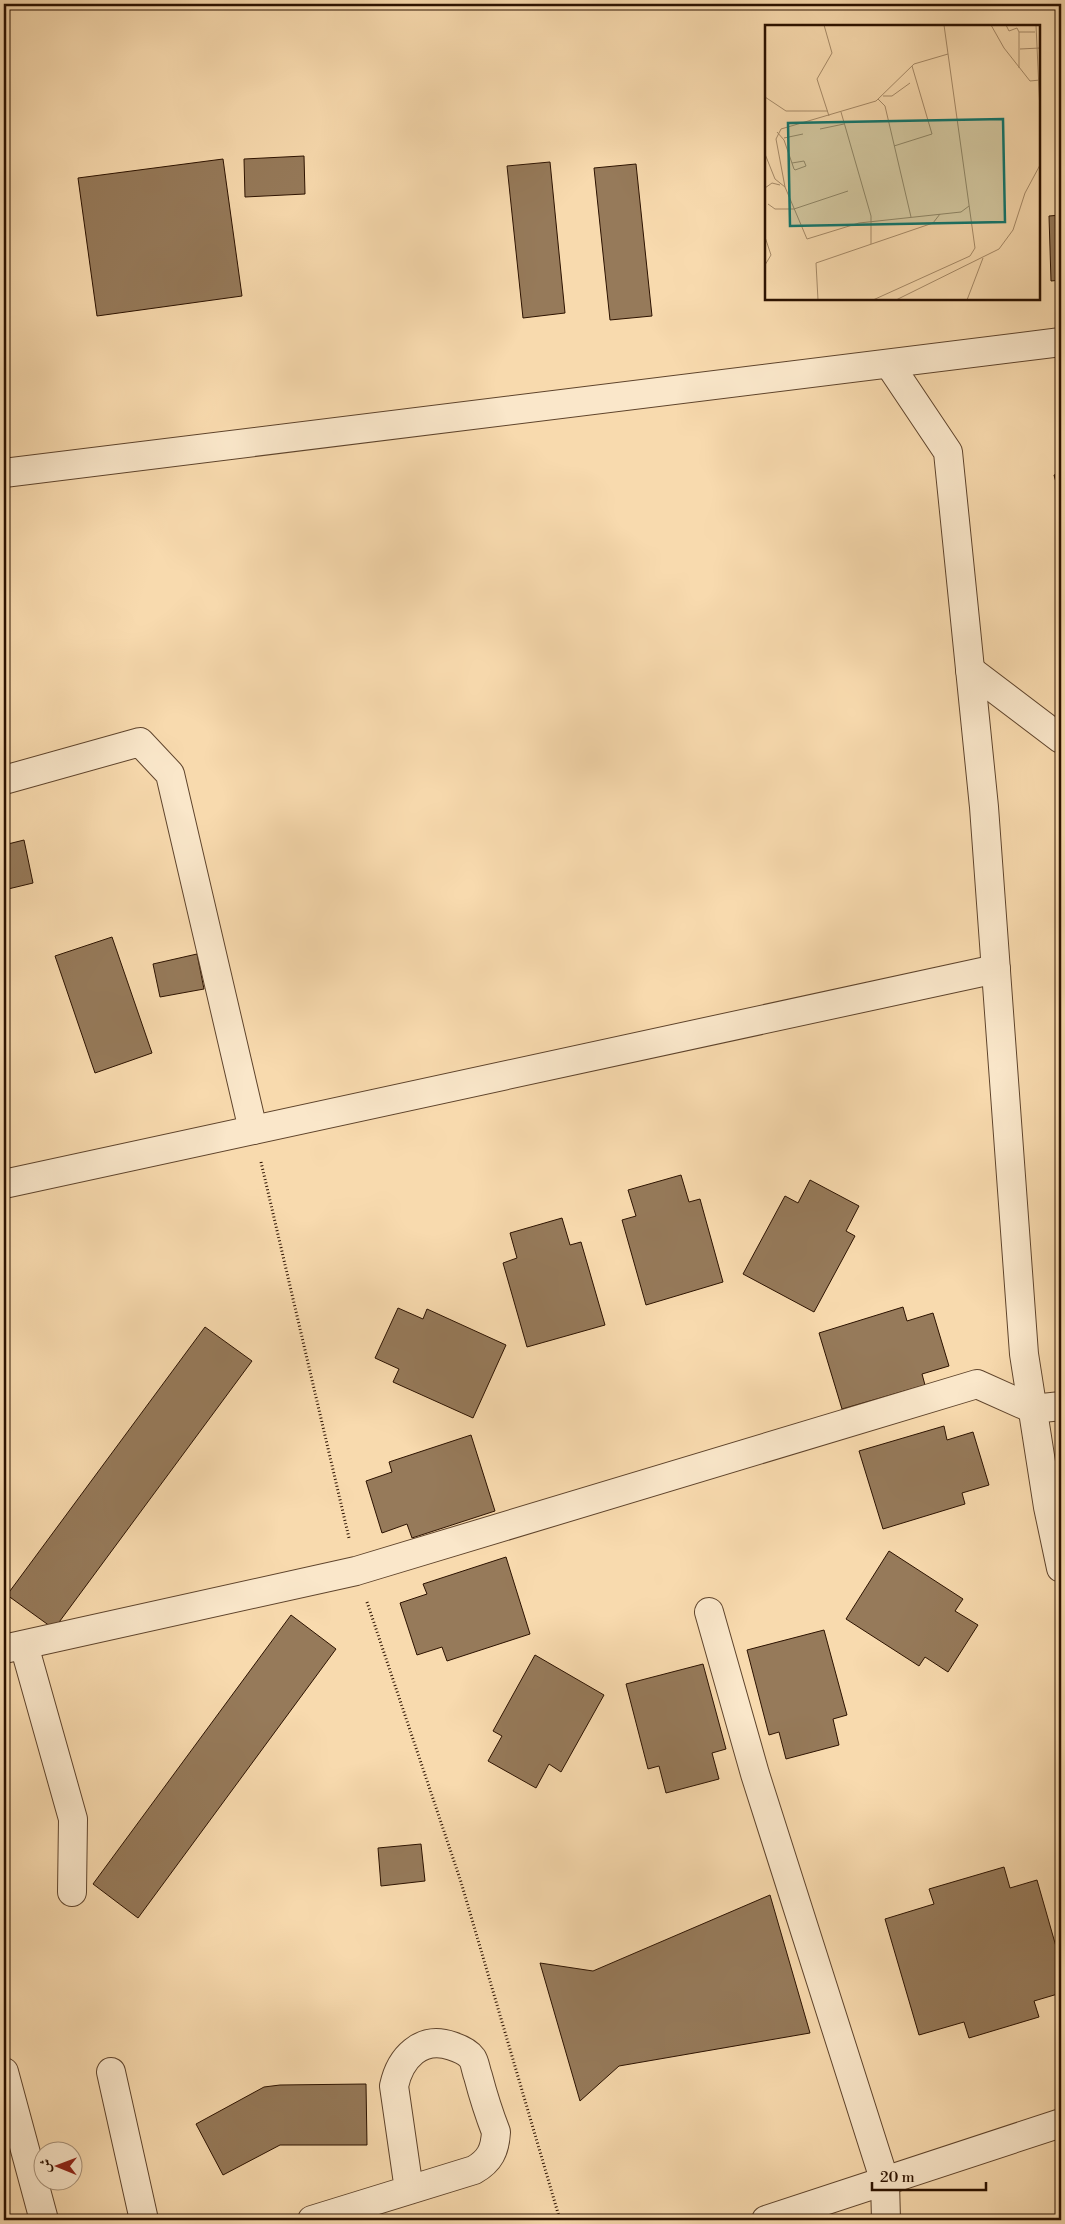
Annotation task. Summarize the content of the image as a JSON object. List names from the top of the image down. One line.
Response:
{"scale_bar":"20 m","north":"left"}
